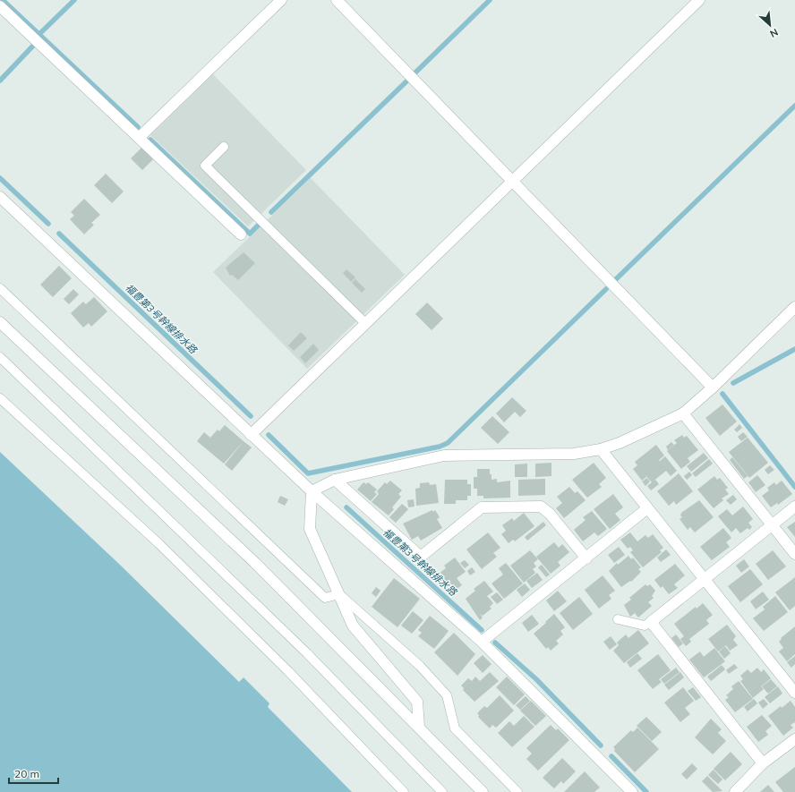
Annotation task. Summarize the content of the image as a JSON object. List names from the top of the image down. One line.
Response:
{"water":["福豊第3号幹線排水路"],"scale_bar":"20 m","north":"bottom right"}
